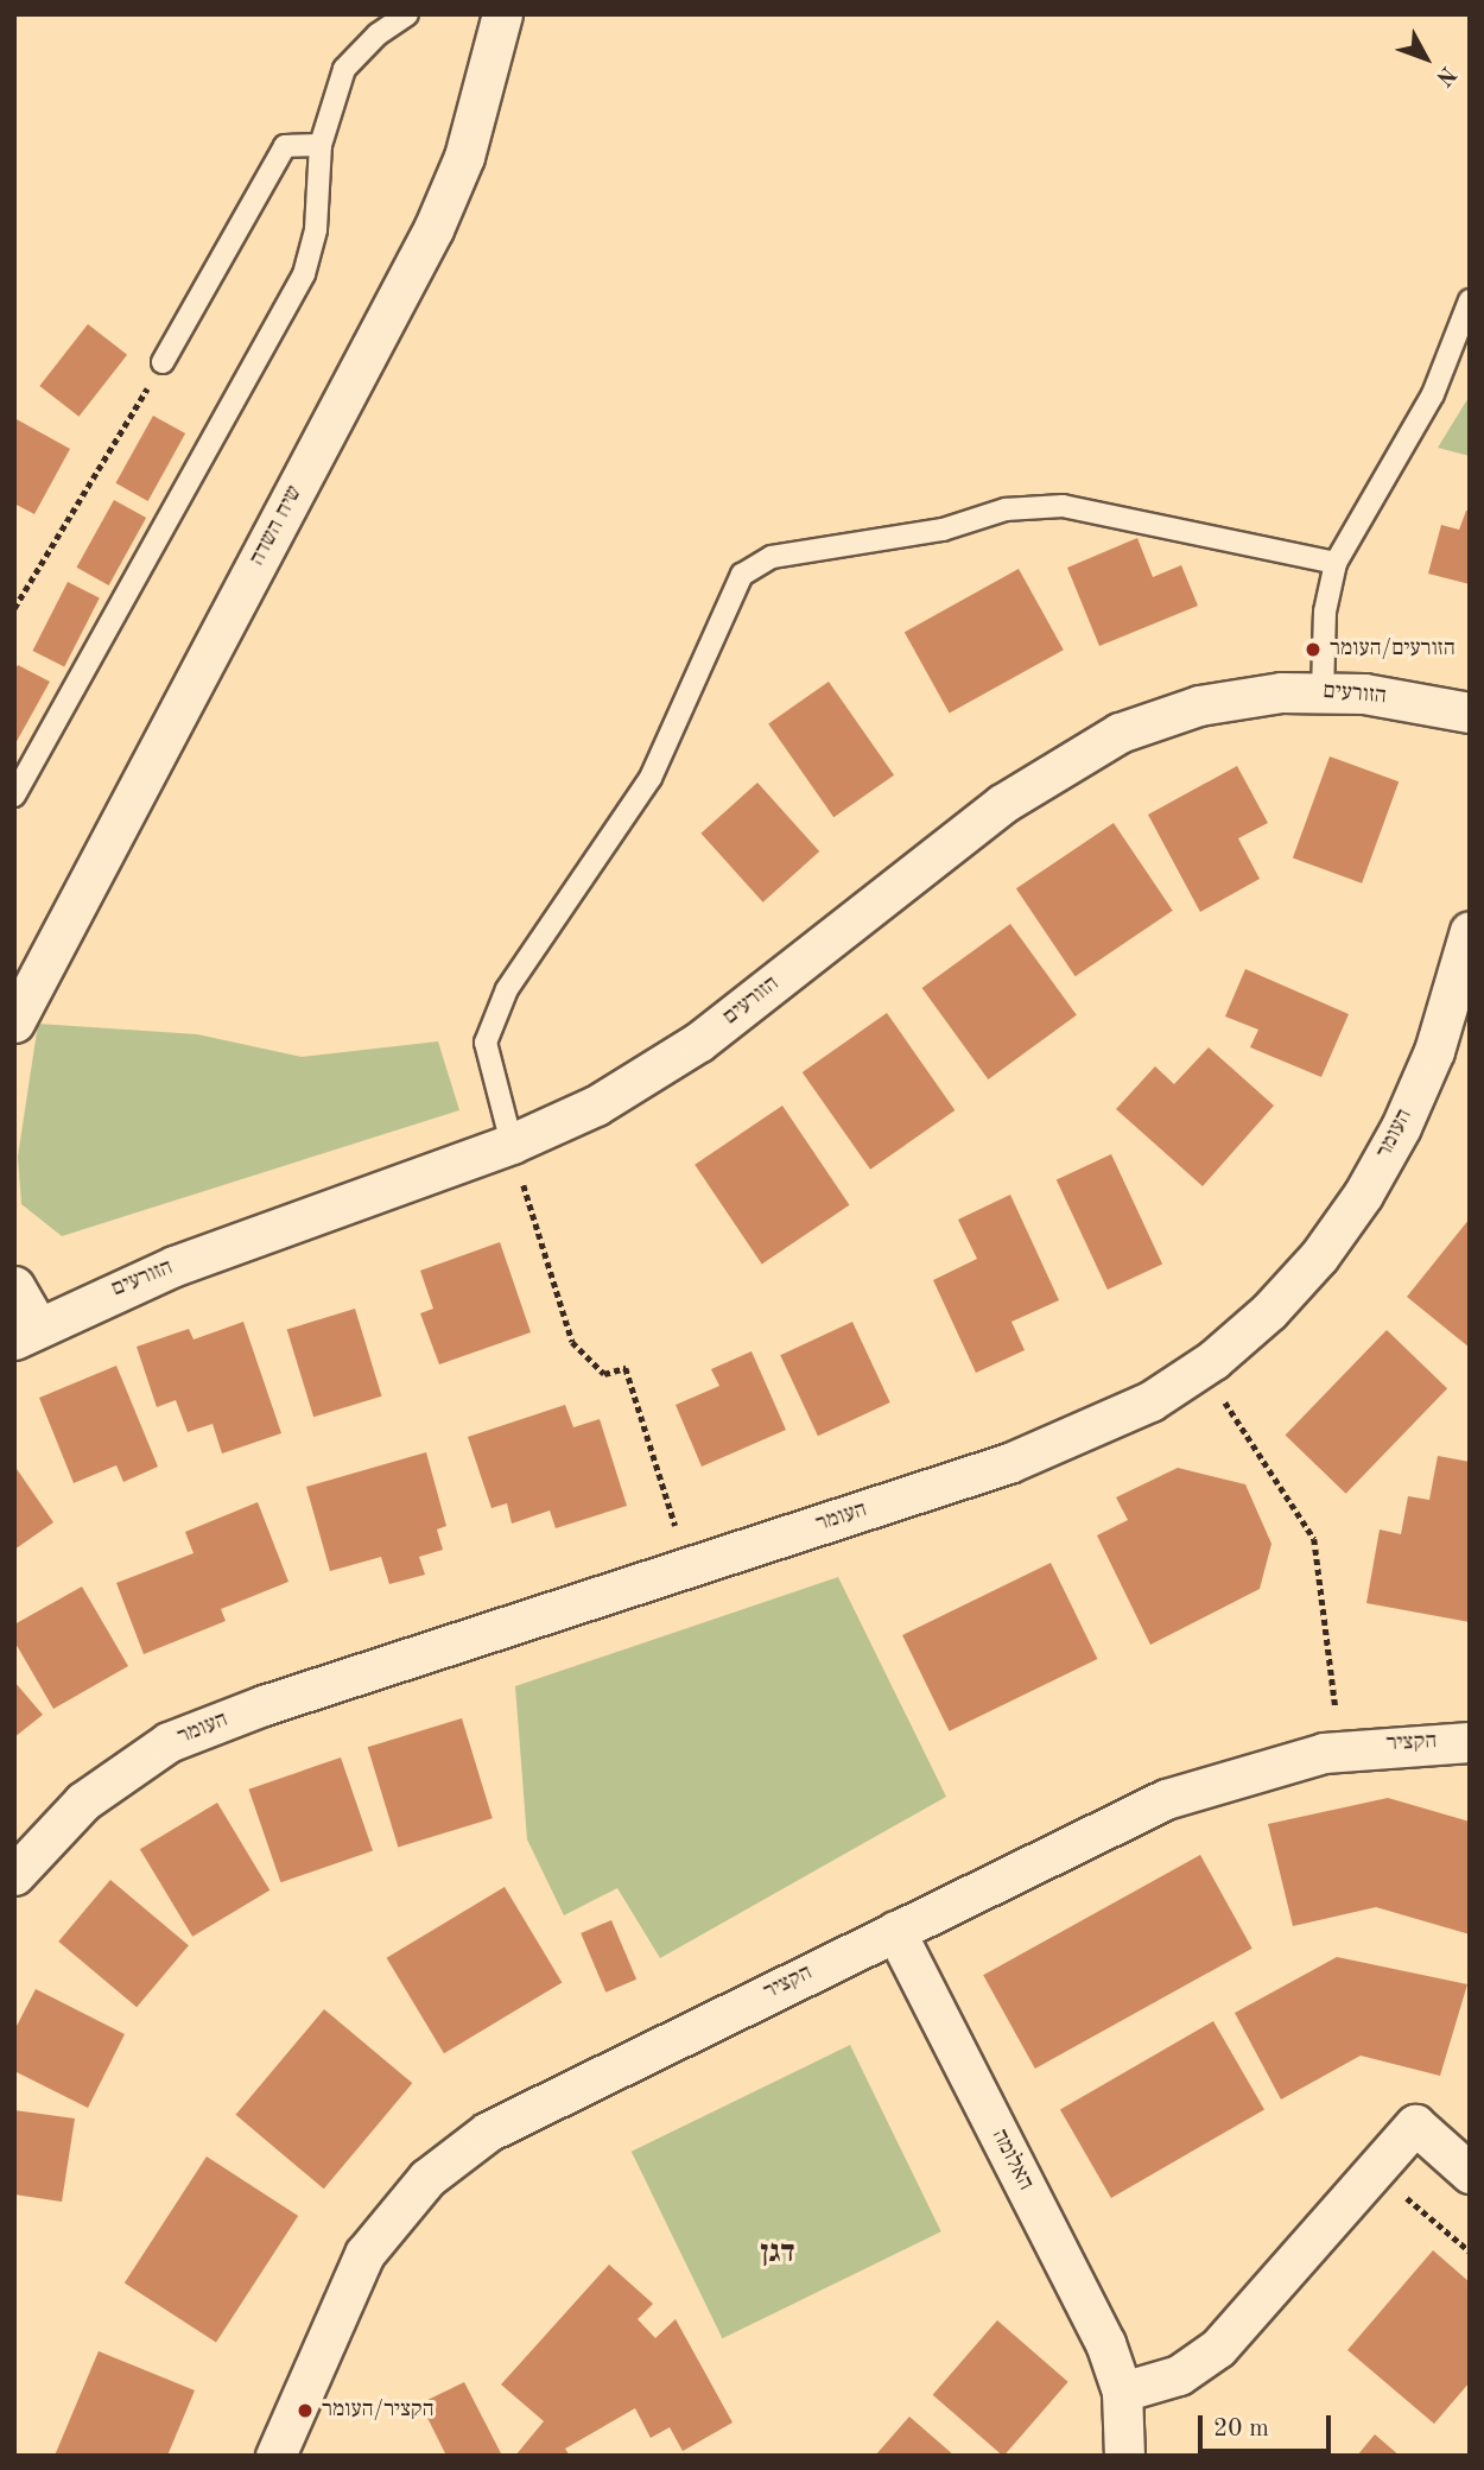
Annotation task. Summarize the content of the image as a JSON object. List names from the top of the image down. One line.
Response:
{"streets":{"street":["שיח השדה","הזורעים","העומר","הקציר","האלומה"]},"crossings":[["הקציר","האלומה"]],"districts":["דגן"],"places":["הזורעים/העומר","הקציר/העומר"],"scale_bar":"20 m","north":"bottom right"}
